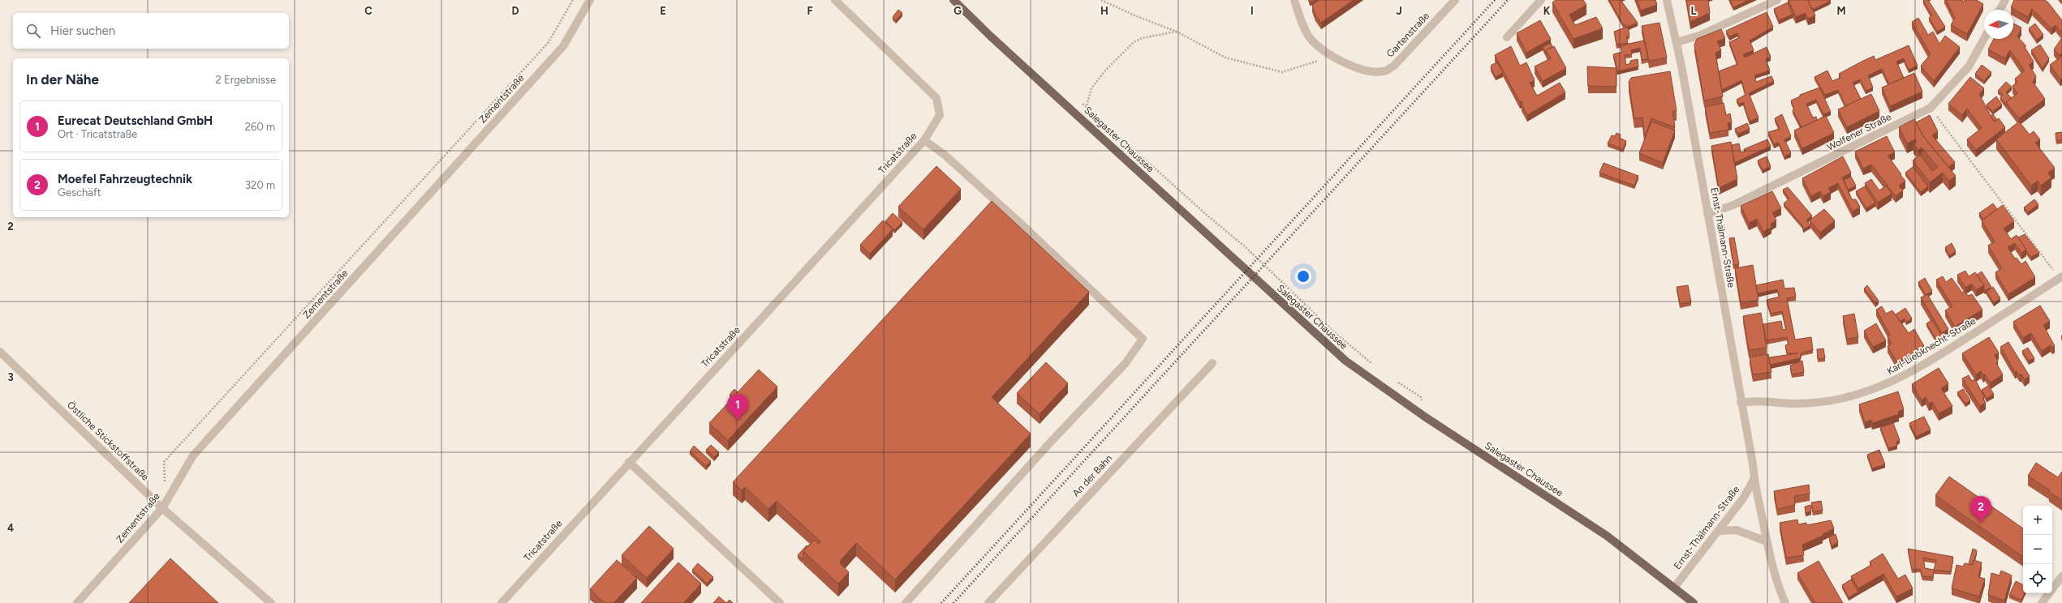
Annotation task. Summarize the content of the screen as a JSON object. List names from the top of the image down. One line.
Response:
{"streets":{"main road":["Salegaster Chaussee"],"street":["Gartenstraße","Zementstraße","Wolfener Straße","Tricatstraße","Ernst-Thälmann-Straße","Karl-Liebknecht-Straße","Östliche Stickstoffstraße","An der Bahn"]},"crossings":[["Zementstraße","Östliche Stickstoffstraße"],["Wolfener Straße","Ernst-Thälmann-Straße"],["Salegaster Chaussee","Ernst-Thälmann-Straße"],["Ernst-Thälmann-Straße","Karl-Liebknecht-Straße"]],"north":"left","page":{"search":"Hier suchen","heading":["In der Nähe","2 Ergebnisse"],"list":[{"mark":"1","name":"Eurecat Deutschland GmbH","note":"Ort · Tricatstraße","value":"260 m"},{"mark":"2","name":"Moefel Fahrzeugtechnik","note":"Geschäft","value":"320 m"}],"pins":["1","2"],"map_buttons":["+","−"]},"grid":{"columns":["C","D","E","F","G","H","I","J","K","L","M"],"rows":["2","3","4"]}}
